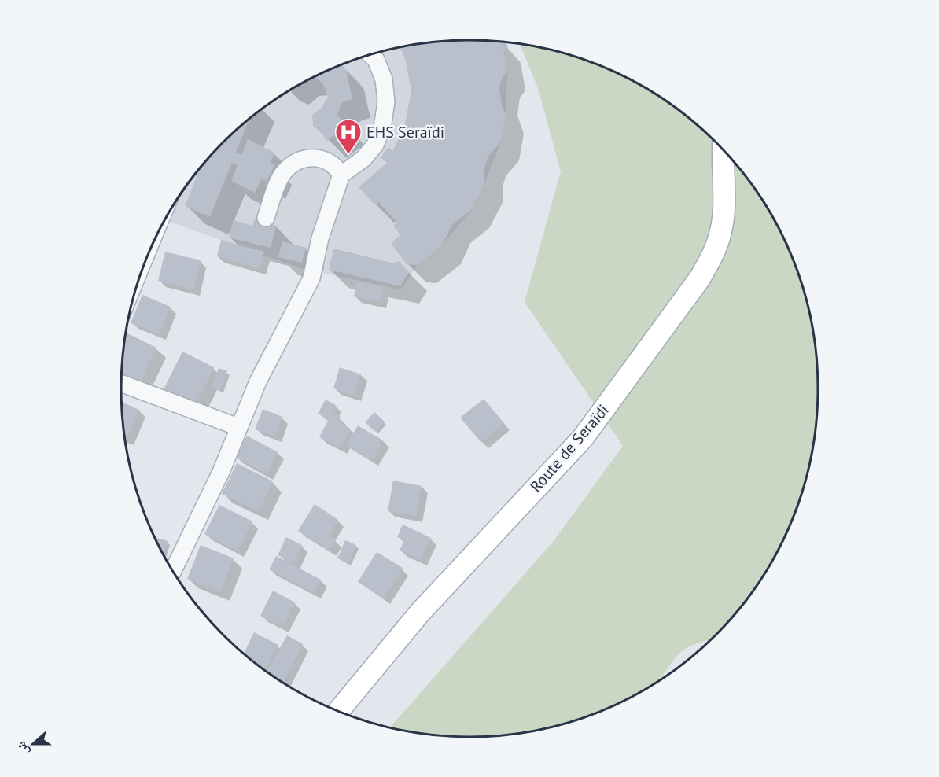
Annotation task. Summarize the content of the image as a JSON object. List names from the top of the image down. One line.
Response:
{"streets":{"main road":["Route de Seraïdi"]},"places":{"hospital":["EHS Seraïdi"]},"north":"left"}
